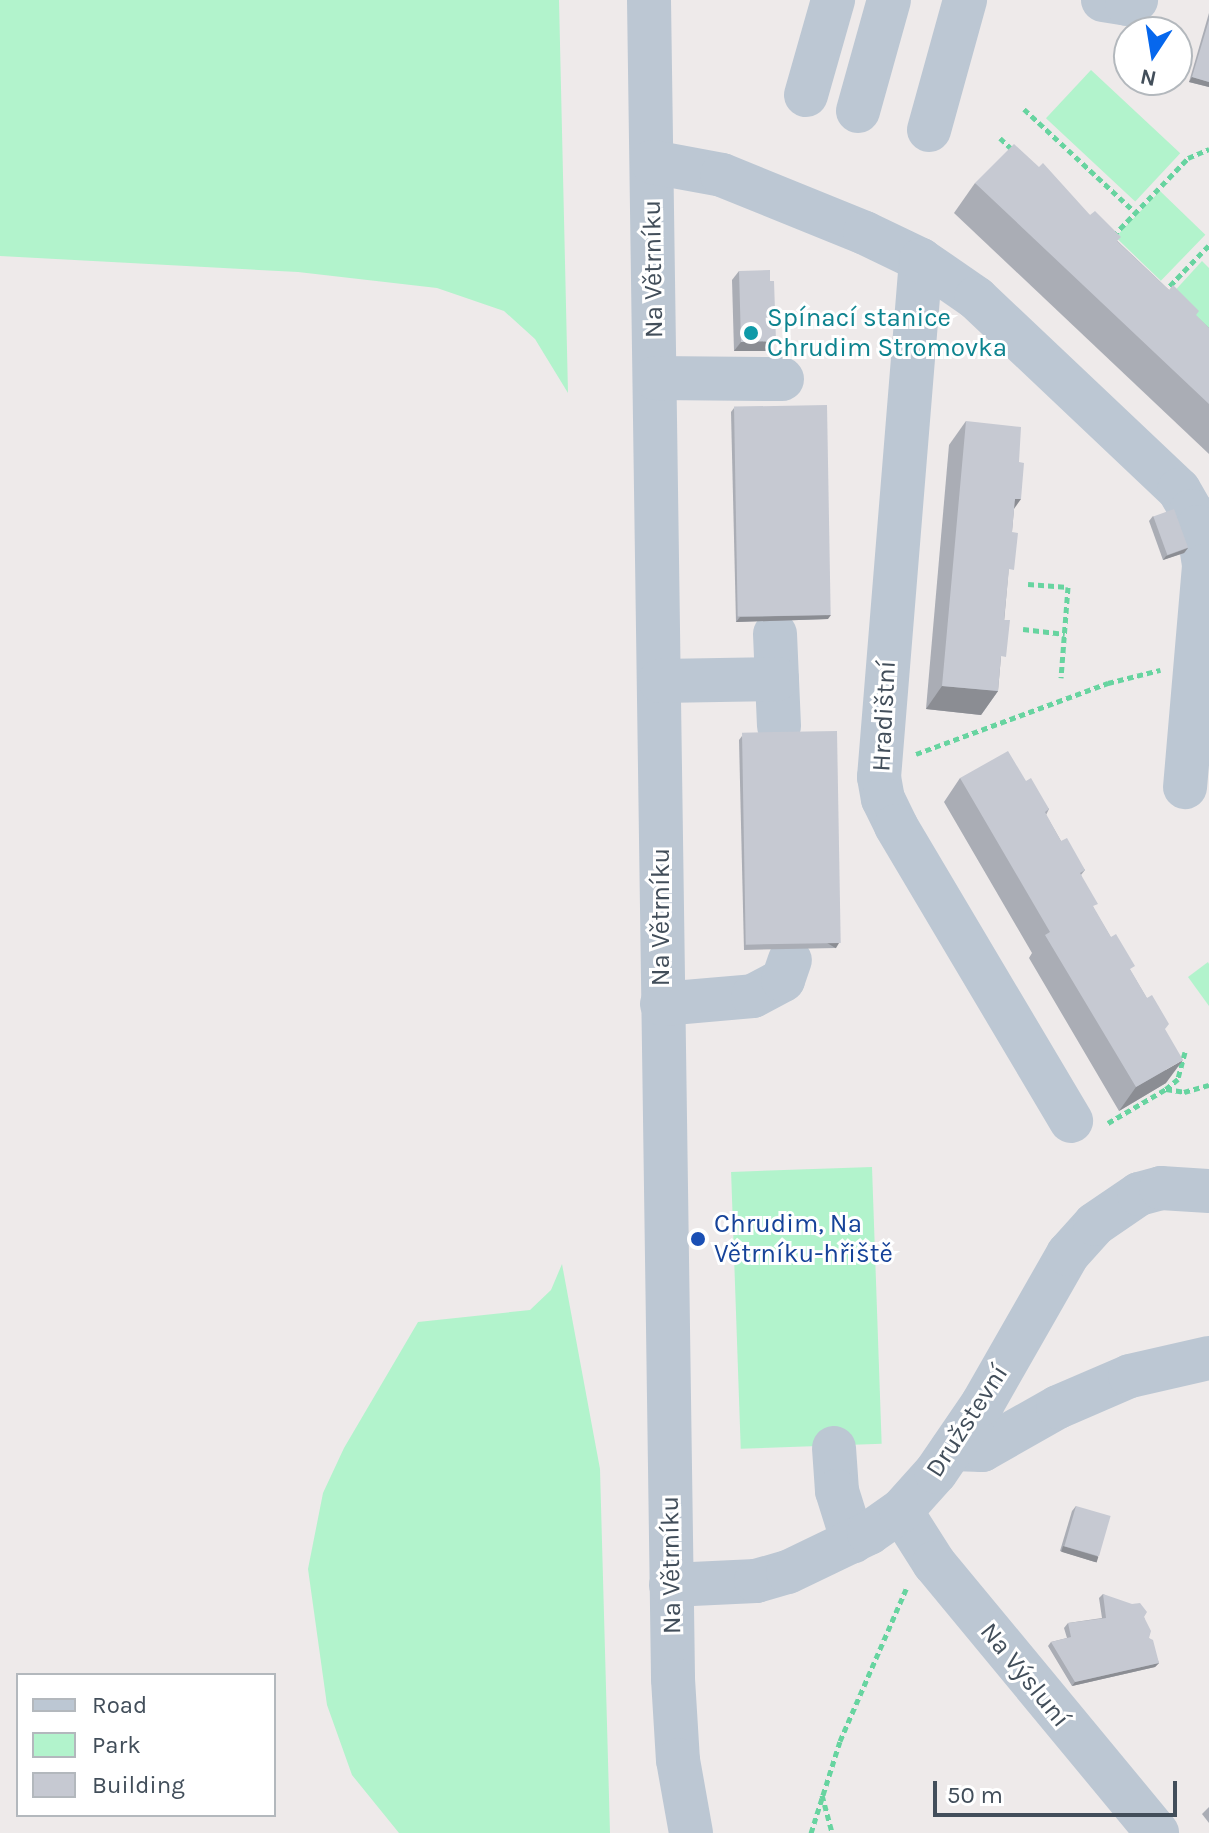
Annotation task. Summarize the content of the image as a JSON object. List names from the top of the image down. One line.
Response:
{"streets":{"street":["Na Větrníku","Hradištní","Družstevní","Na Výsluní"]},"crossings":[["Na Větrníku","Družstevní"],["Družstevní","Na Výsluní"]],"places":["Spínací stanice Chrudim Stromovka","Chrudim, Na Větrníku-hřiště"],"legend":["Road","Park","Building"],"scale_bar":"50 m","north":"bottom"}
